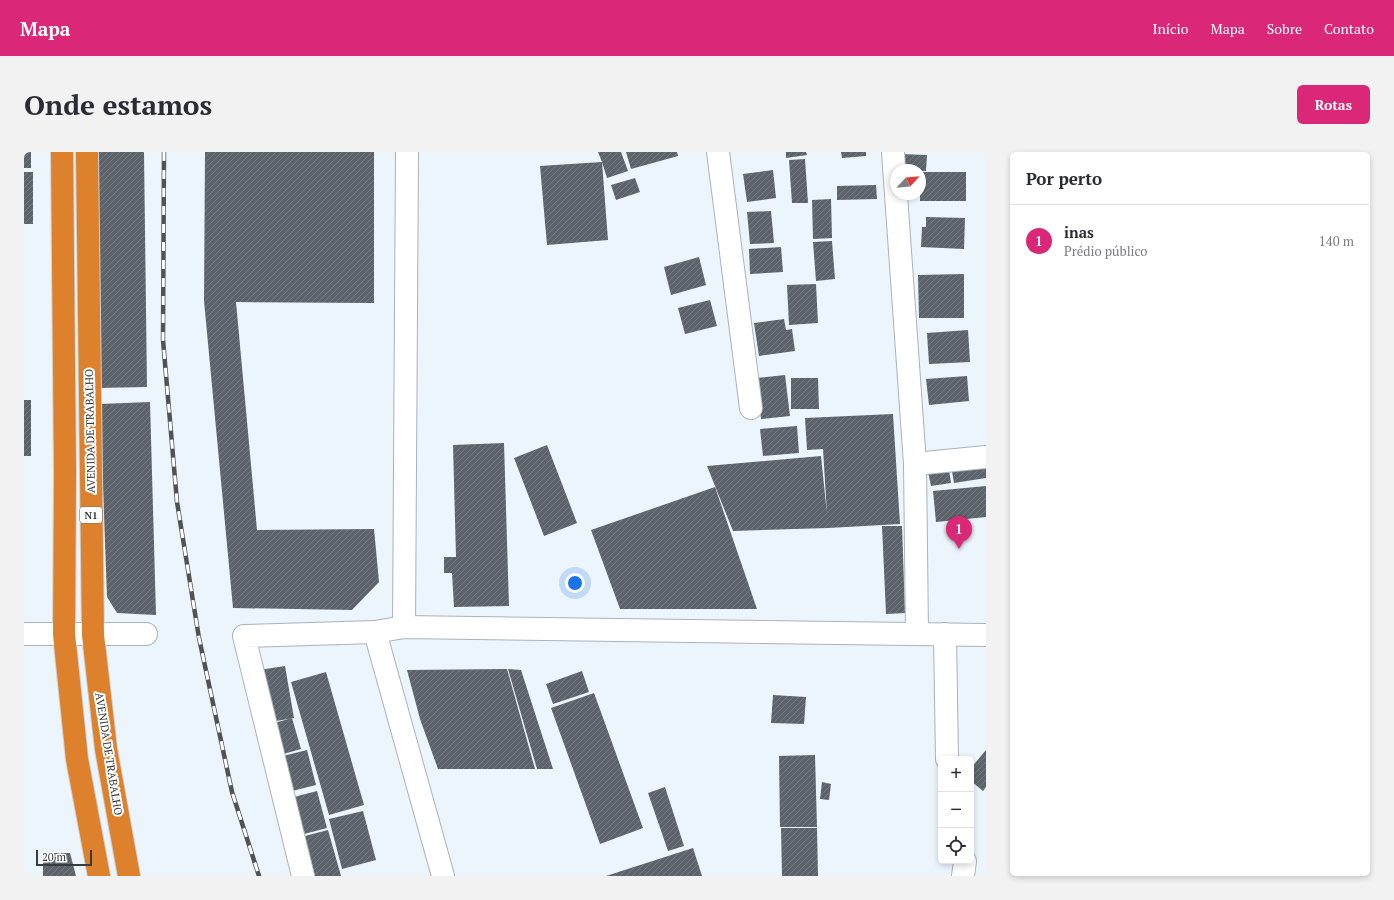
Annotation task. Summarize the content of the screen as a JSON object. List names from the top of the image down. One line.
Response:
{"streets":{"highway":["AVENIDA DE TRABALHO","N1"]},"scale_bar":"20 m","north":"top right","page":{"header":"Mapa","nav":["Início","Mapa","Sobre","Contato"],"buttons":"Rotas","title":"Onde estamos","heading":"Por perto","list":[{"mark":"1","name":"inas","note":"Prédio público","value":"140 m"}],"pins":"1","map_buttons":["+","−"],"scale":"20 m"}}
